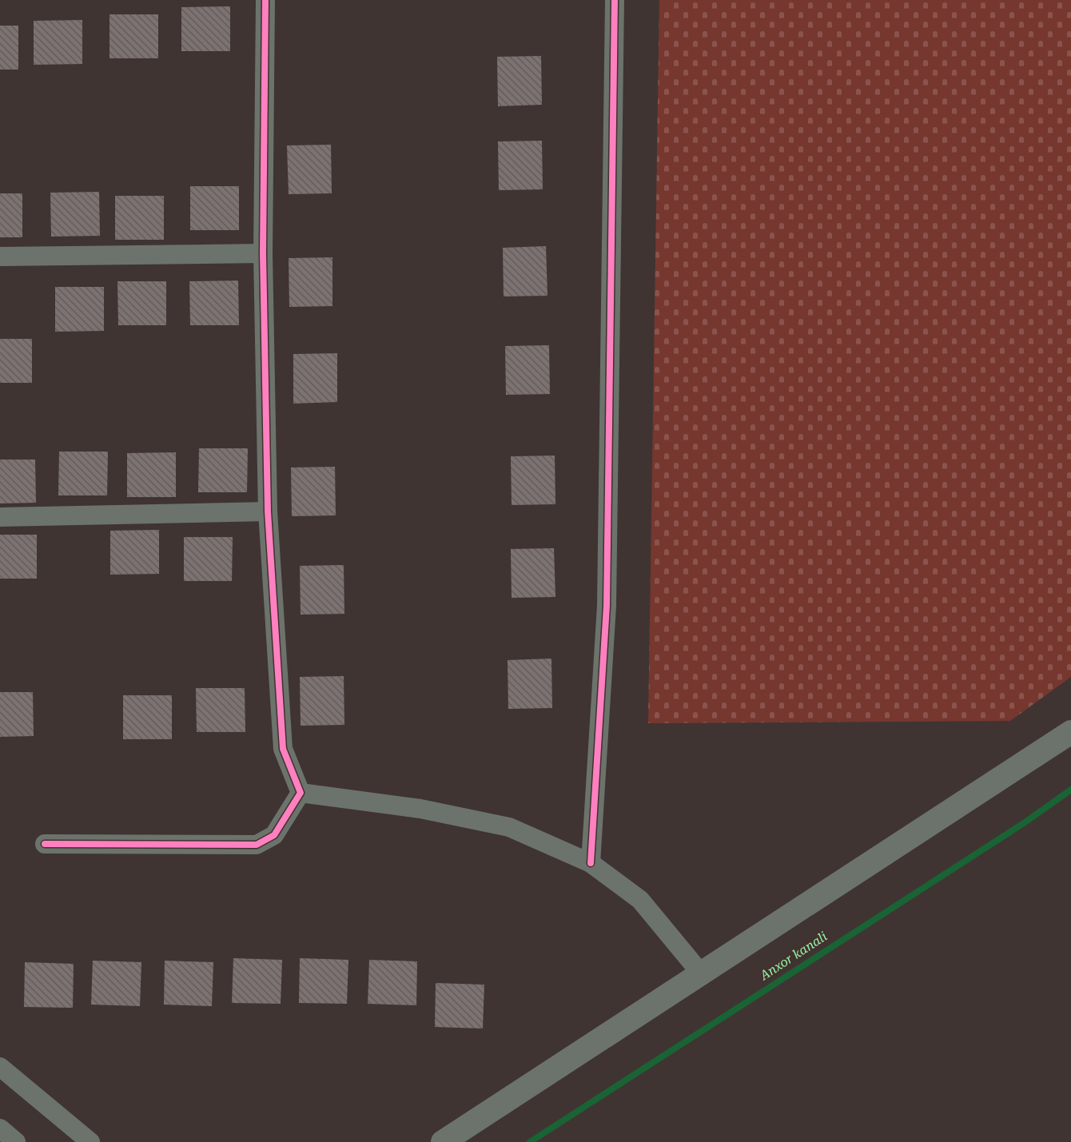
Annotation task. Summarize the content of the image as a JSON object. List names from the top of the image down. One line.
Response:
{"water":["Anxor kanali"]}
